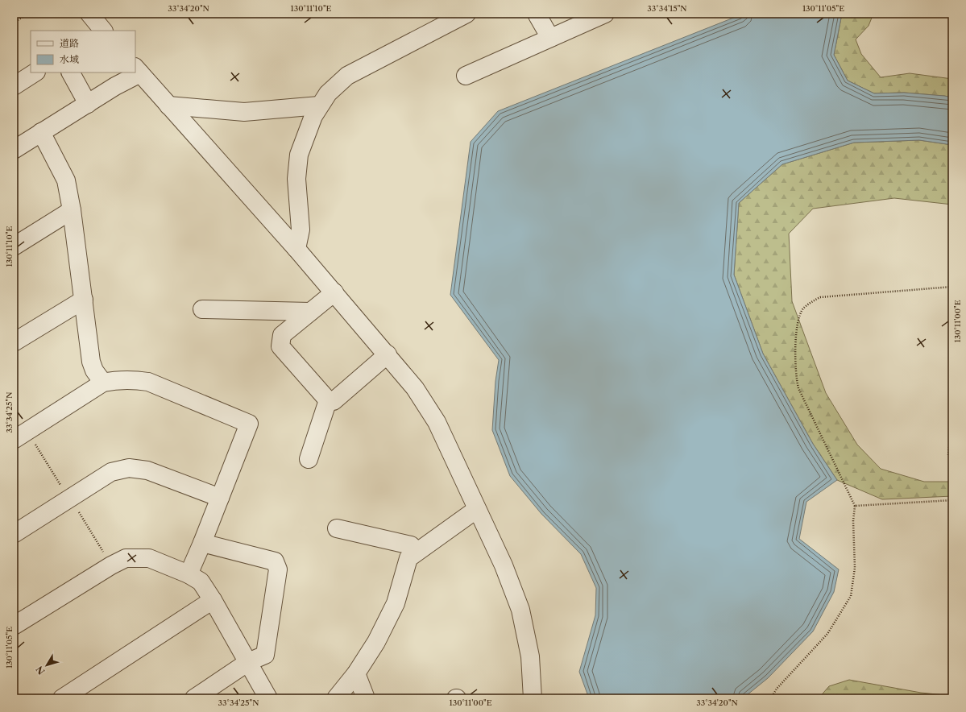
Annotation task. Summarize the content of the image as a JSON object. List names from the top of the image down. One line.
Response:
{"legend":["道路","水域"],"north":"bottom left","coordinates":["33°34'20\"N","130°11'10\"E","33°34'15\"N","130°11'05\"E","130°11'00\"E","33°34'25\"N"]}
